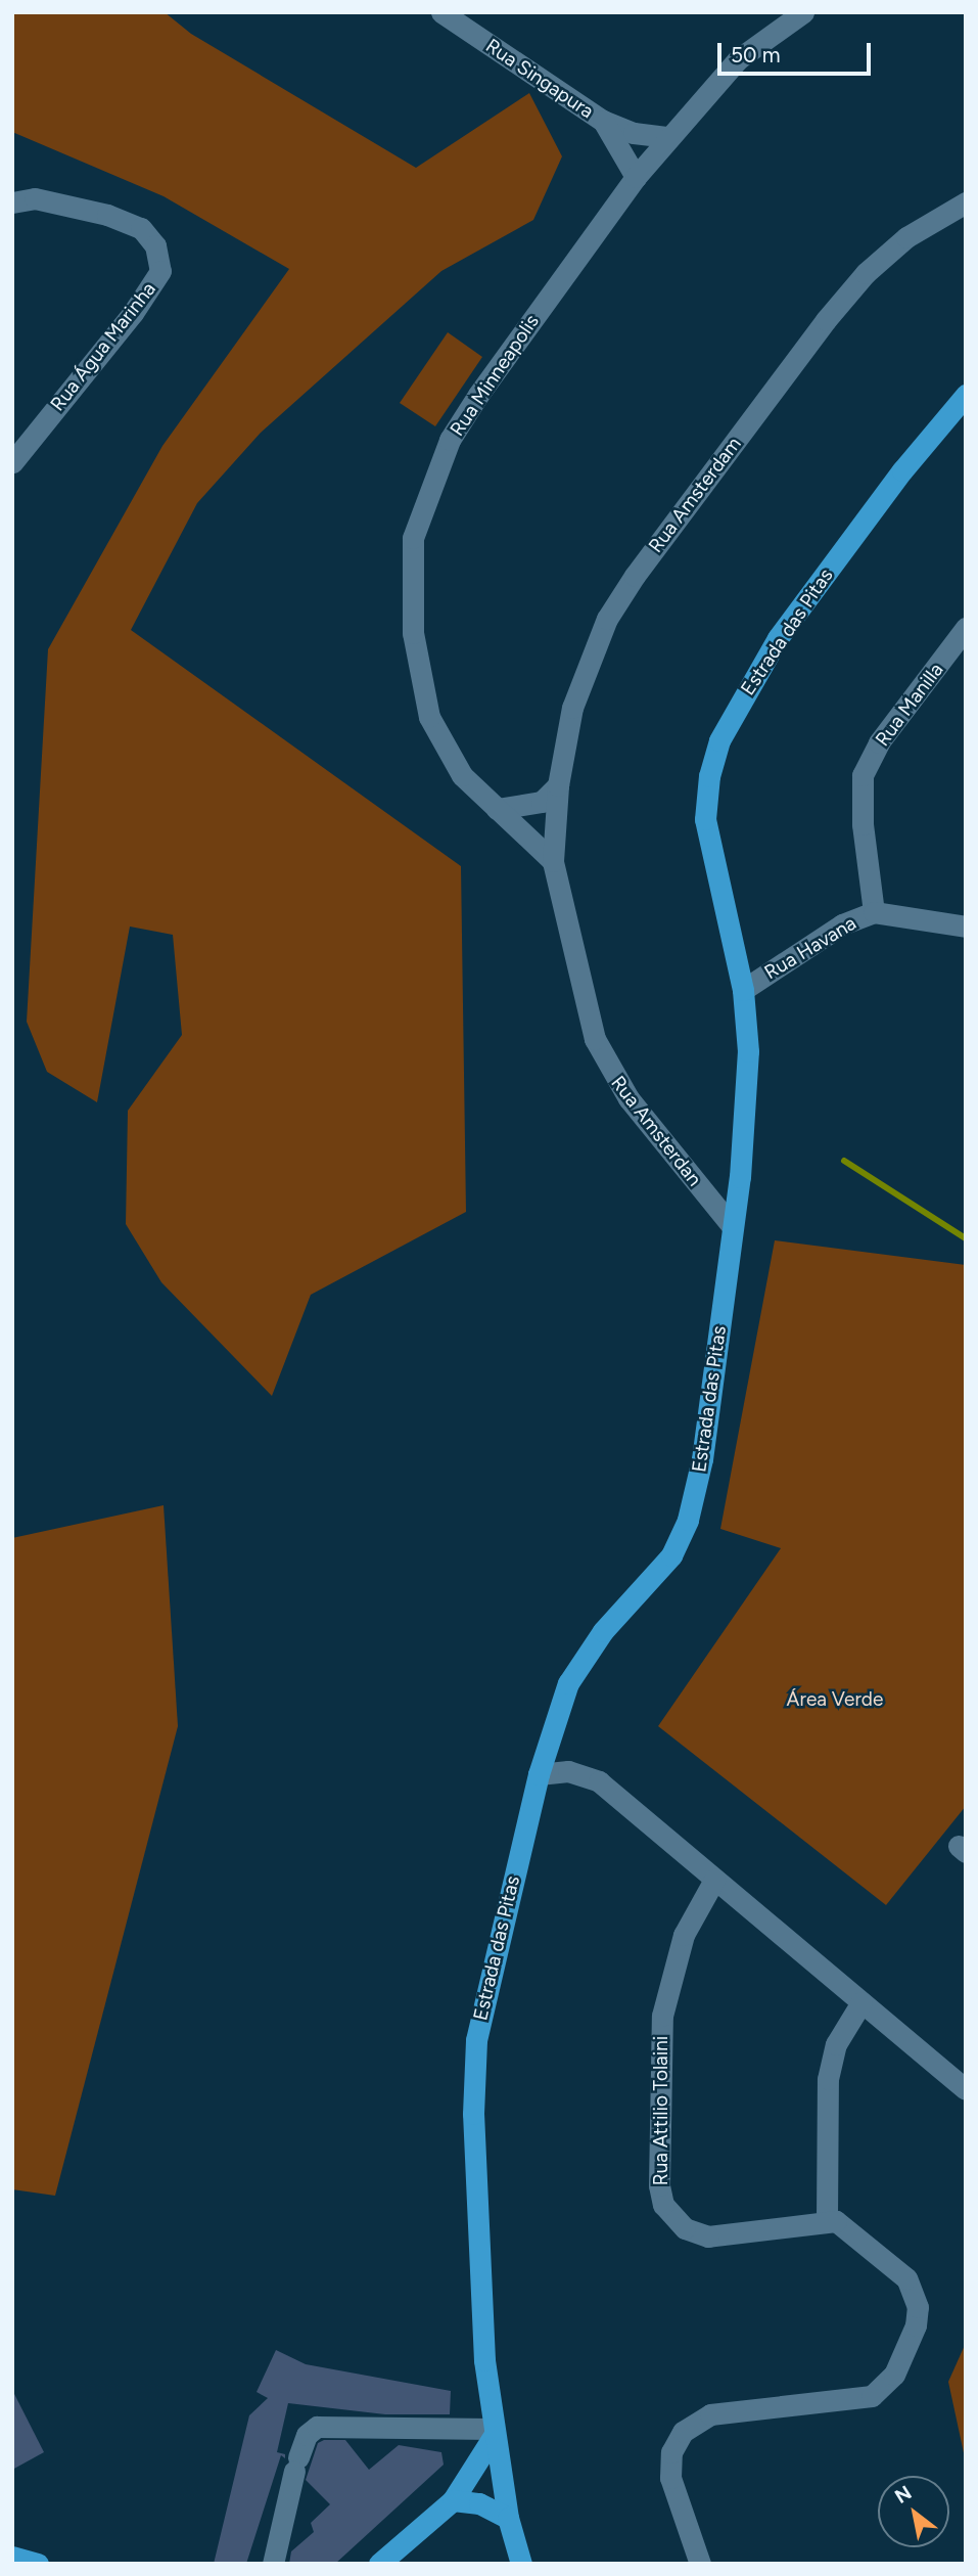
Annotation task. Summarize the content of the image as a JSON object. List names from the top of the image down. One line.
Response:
{"streets":{"main road":["Estrada das Pitas"],"street":["Rua Singapura","Rua Água Marinha","Rua Minneapolis","Rua Amsterdam","Rua Manilla","Rua Havana","Rua Amsterdan","Rua Attilio Tolaini"]},"crossings":[["Rua Singapura","Rua Minneapolis"],["Rua Minneapolis","Rua Amsterdam"],["Rua Minneapolis","Rua Amsterdan"],["Rua Amsterdam","Rua Amsterdan"],["Estrada das Pitas","Rua Havana"],["Estrada das Pitas","Rua Amsterdan"],["Rua Manilla","Rua Havana"]],"parks":["Área Verde"],"scale_bar":"50 m","north":"top left"}
